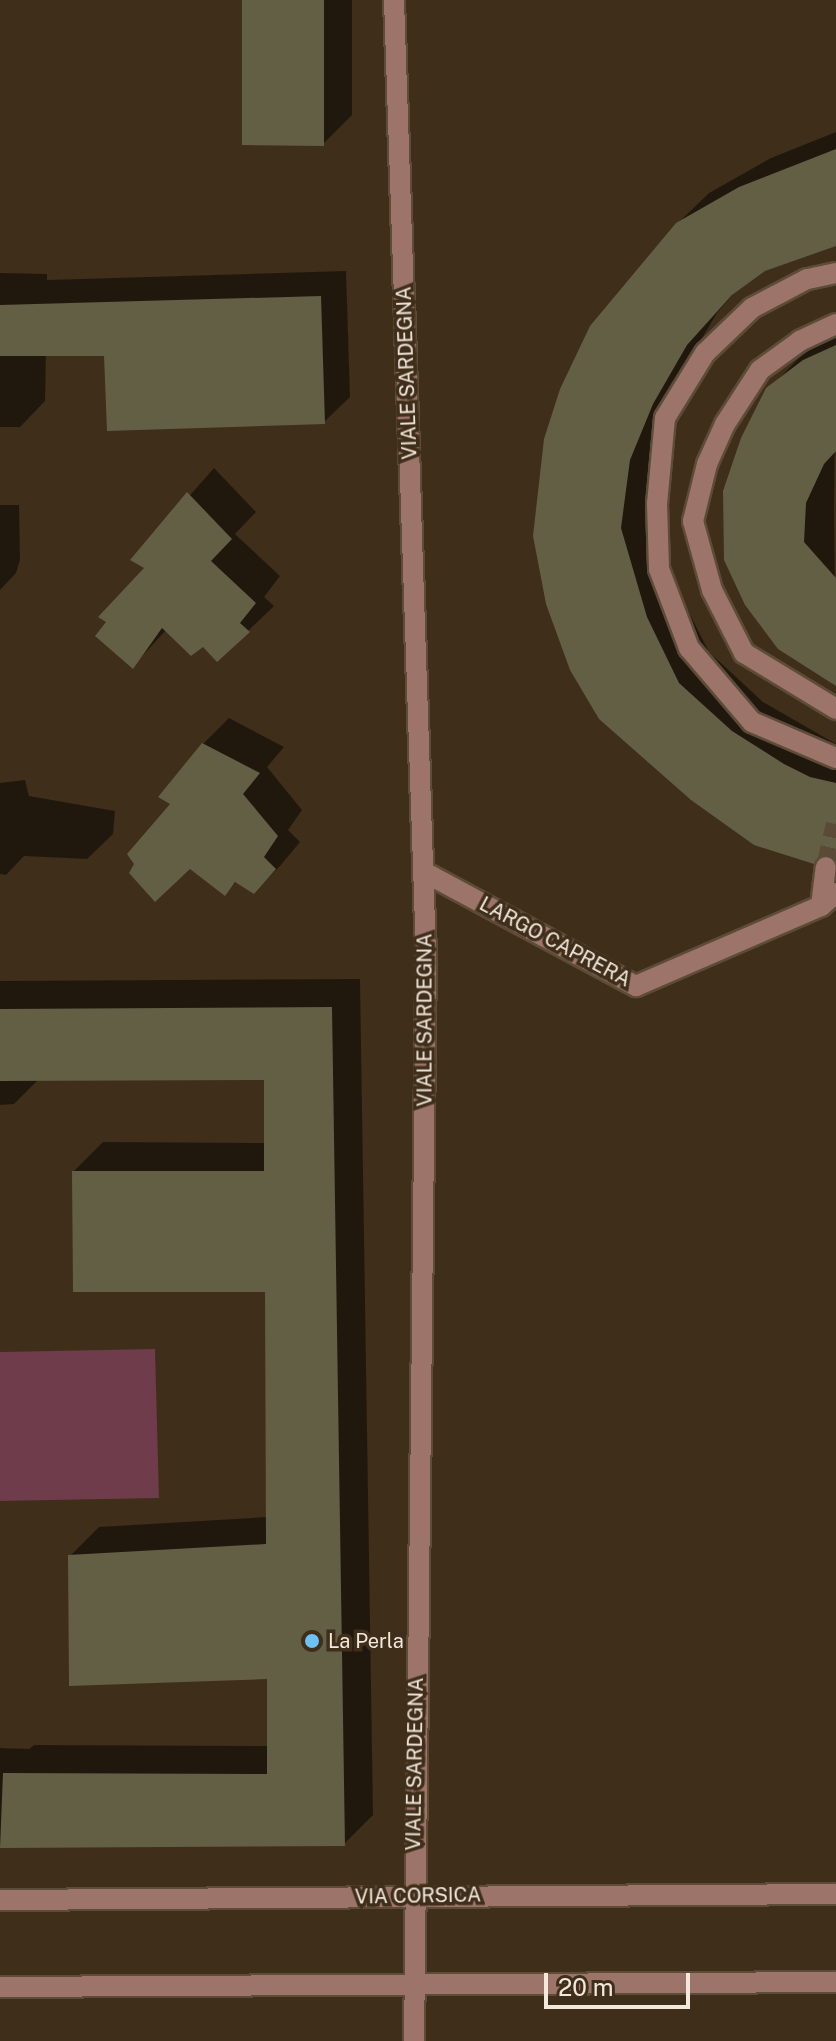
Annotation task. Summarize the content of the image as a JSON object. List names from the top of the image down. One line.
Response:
{"streets":{"street":["VIALE SARDEGNA","LARGO CAPRERA","VIA CORSICA"]},"crossings":[["VIALE SARDEGNA","LARGO CAPRERA"],["VIALE SARDEGNA","VIA CORSICA"]],"places":["La Perla"],"scale_bar":"20 m"}
